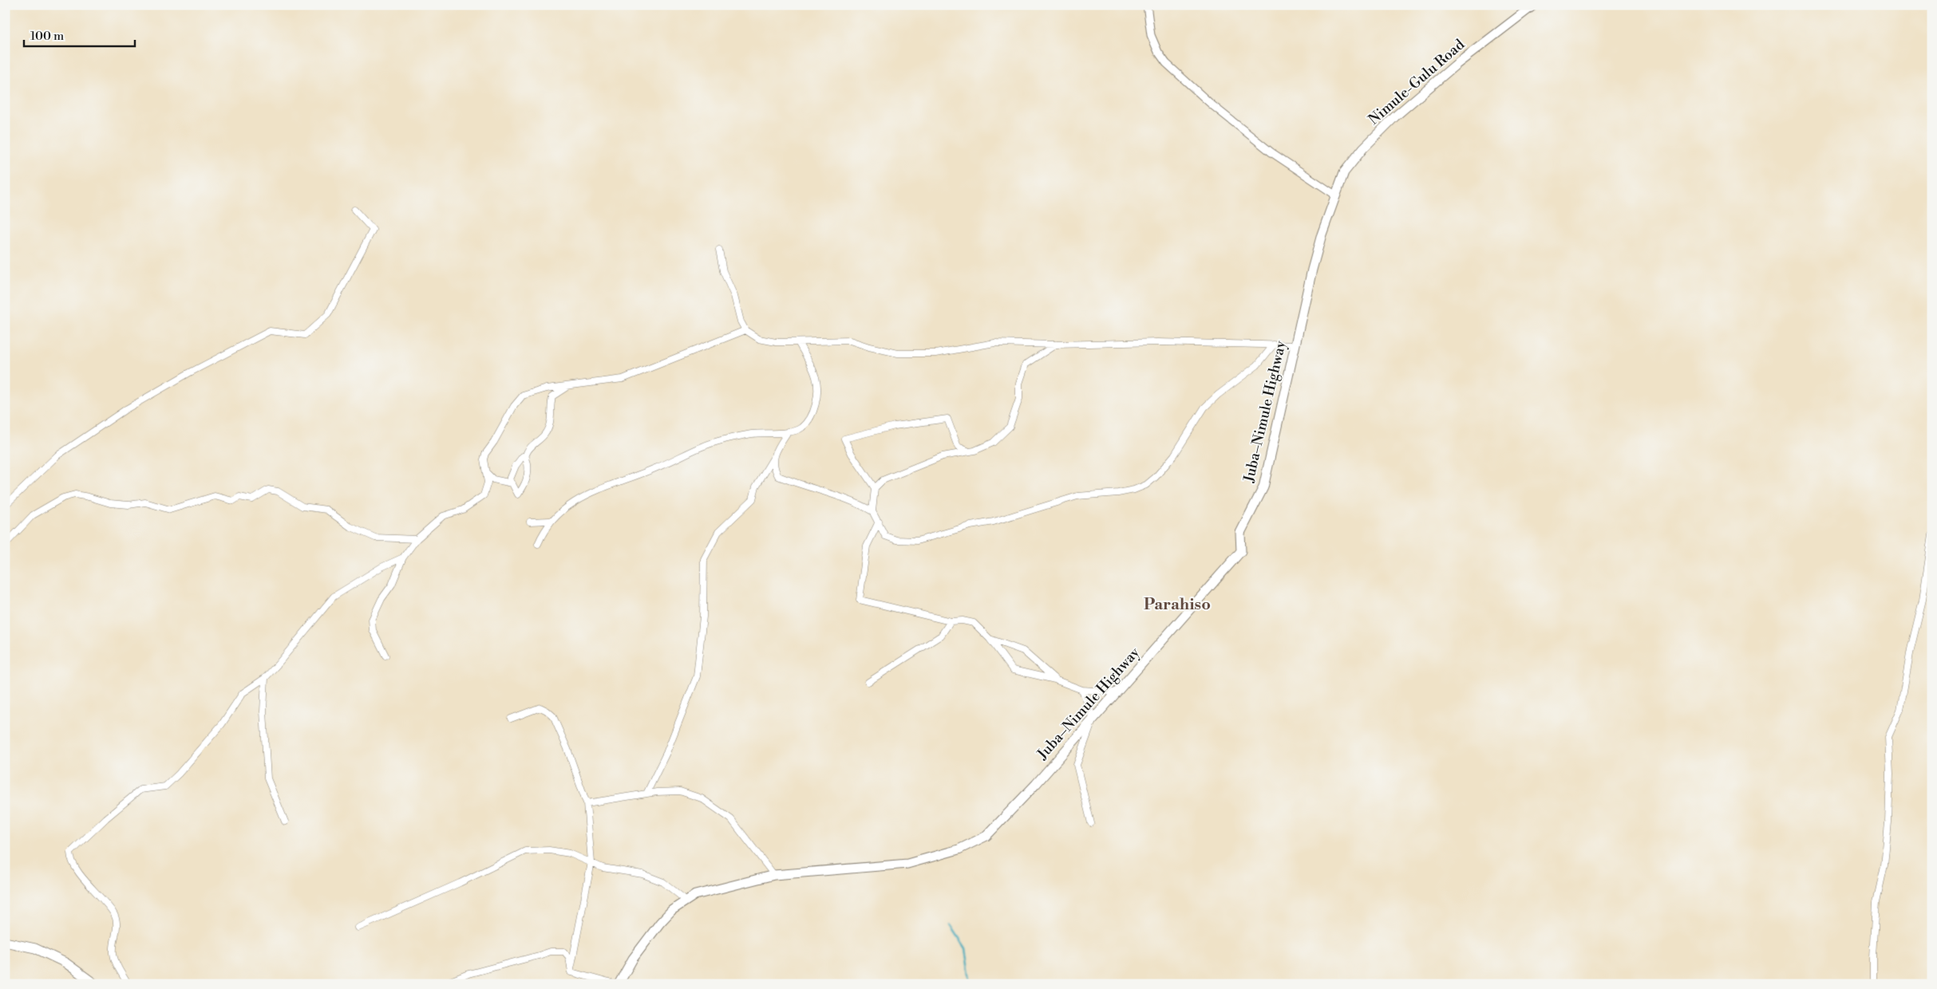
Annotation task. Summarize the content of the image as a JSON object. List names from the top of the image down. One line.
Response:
{"streets":{"main road":["Nimule-Gulu Road","Juba–Nimule Highway"]},"crossings":[["Nimule-Gulu Road","Juba–Nimule Highway"]],"districts":["Parahiso"],"scale_bar":"100 m"}
